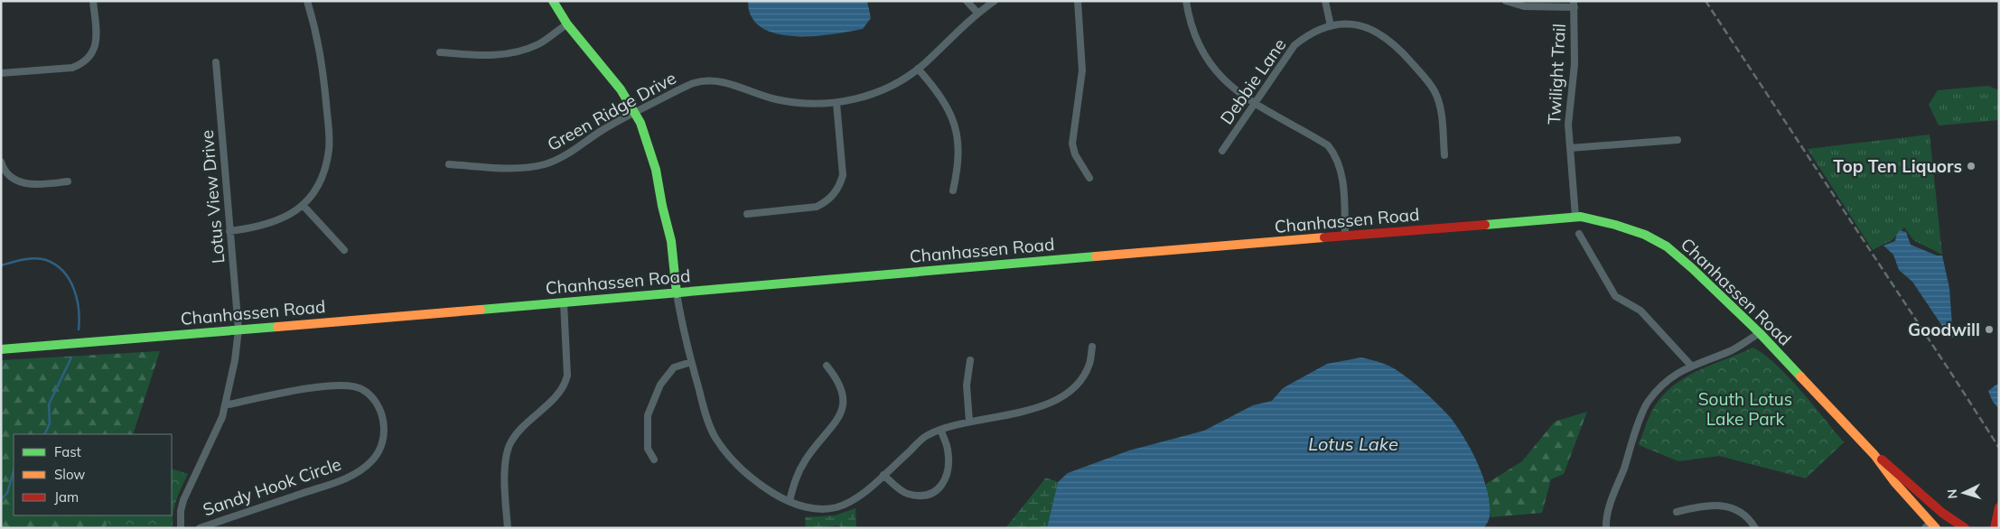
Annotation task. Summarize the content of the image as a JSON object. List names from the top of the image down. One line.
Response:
{"streets":{"main road":["Chanhassen Road"],"street":["Twilight Trail","Debbie Lane","Green Ridge Drive","Lotus View Drive","Sandy Hook Circle"]},"crossings":[["Twilight Trail","Chanhassen Road"],["Lotus View Drive","Chanhassen Road"],["Lotus View Drive","Sandy Hook Circle"]],"water":["Lotus Lake"],"parks":["South Lotus Lake Park"],"places":["Top Ten Liquors","Goodwill"],"legend":["Fast","Slow","Jam"],"north":"left"}
